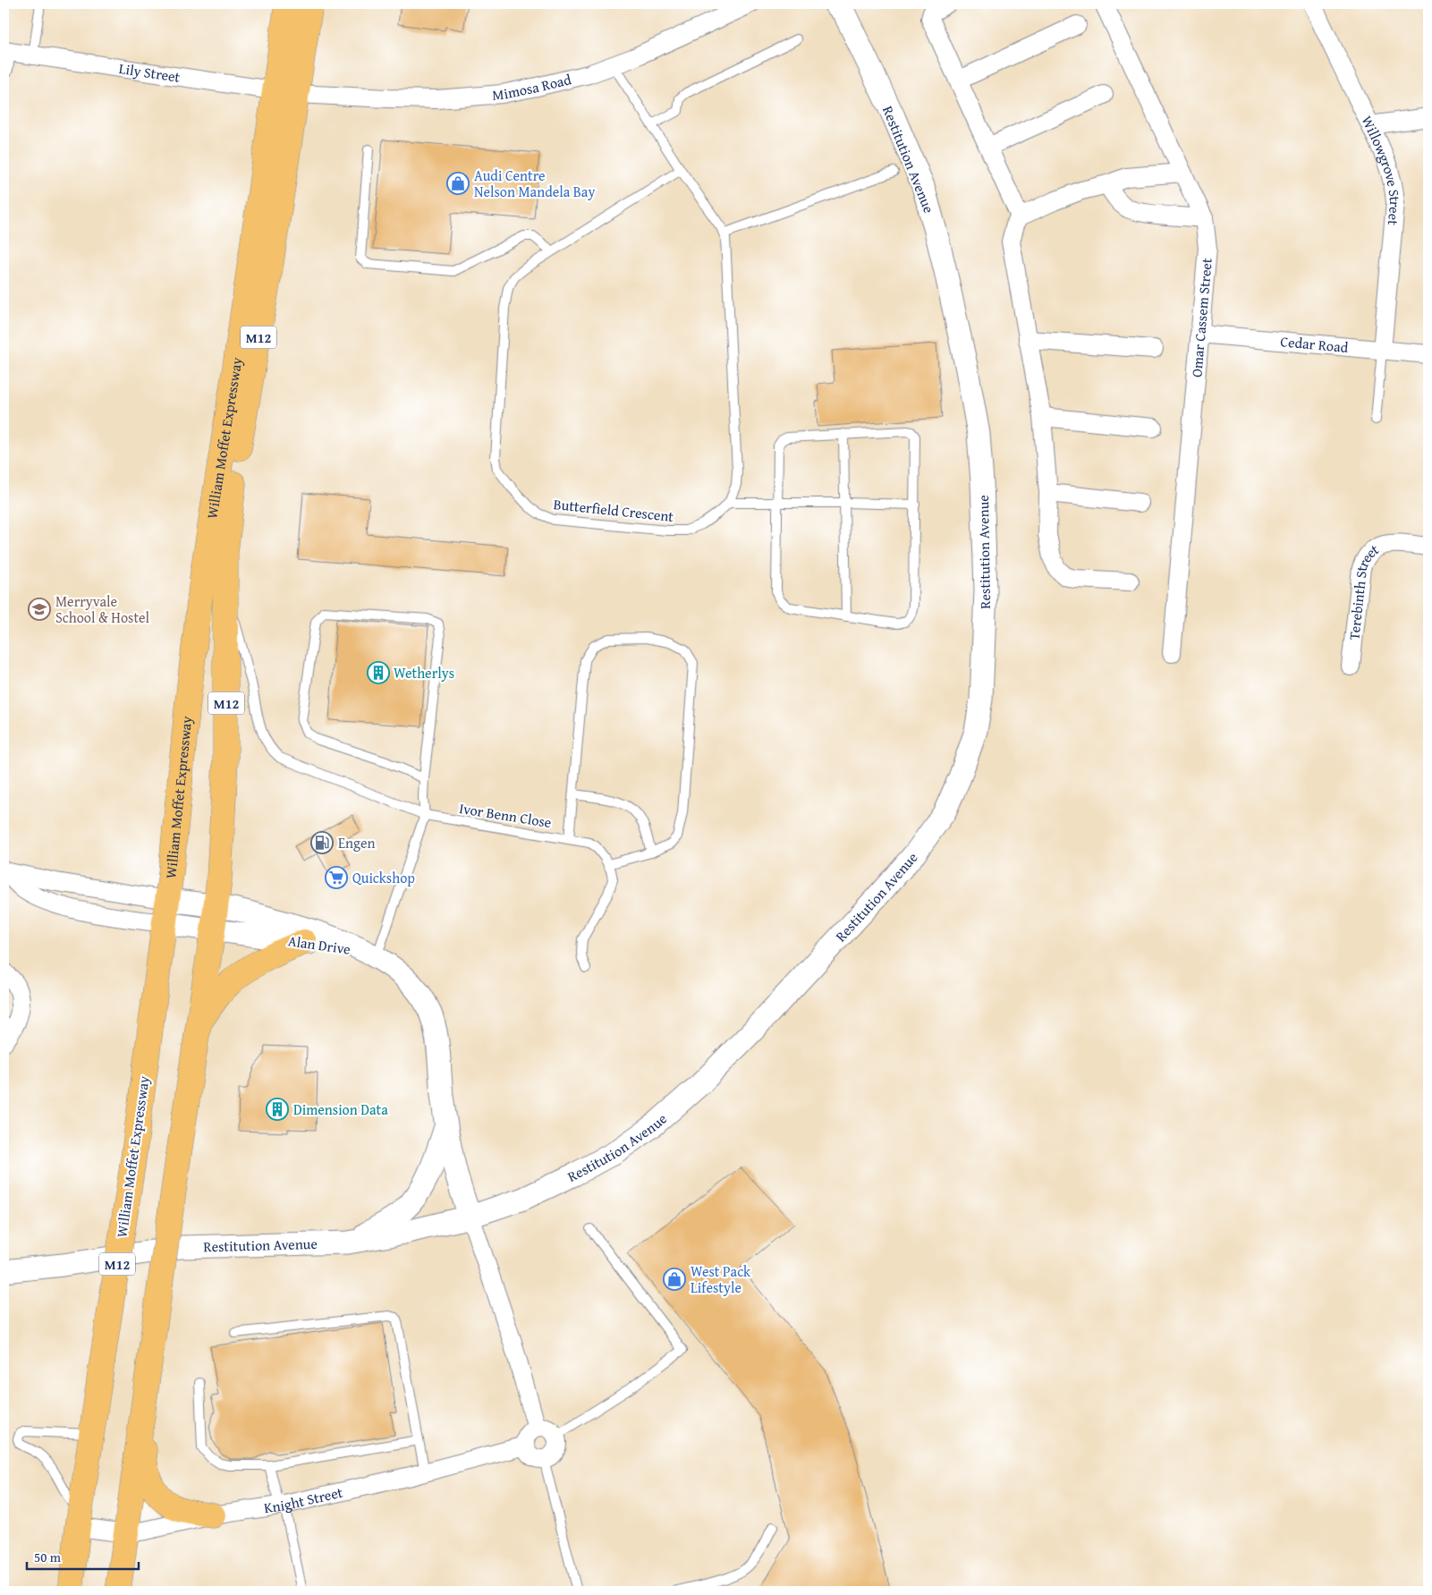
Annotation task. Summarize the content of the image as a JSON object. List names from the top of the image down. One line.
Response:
{"streets":{"main road":["M12","William Moffet Expressway"],"street":["Lily Street","Mimosa Road","Restitution Avenue","Willowgrove Street","Omar Cassem Street","Cedar Road","Terebinth Street","Alan Drive","Knight Street"],"lane":["Butterfield Crescent","Ivor Benn Close"]},"crossings":[["Lily Street","Mimosa Road"],["Lily Street","William Moffet Expressway"],["Mimosa Road","William Moffet Expressway"],["Willowgrove Street","Cedar Road"],["Omar Cassem Street","Cedar Road"],["William Moffet Expressway","Ivor Benn Close"],["William Moffet Expressway","Alan Drive"],["William Moffet Expressway","Knight Street"]],"places":{"shop":["Audi Centre Nelson Mandela Bay","West Pack Lifestyle"],"school or university":["Merryvale School & Hostel"],"building":["Wetherlys","Dimension Data"],"fuel station":["Engen"],"supermarket":["Quickshop"]},"scale_bar":"50 m"}
